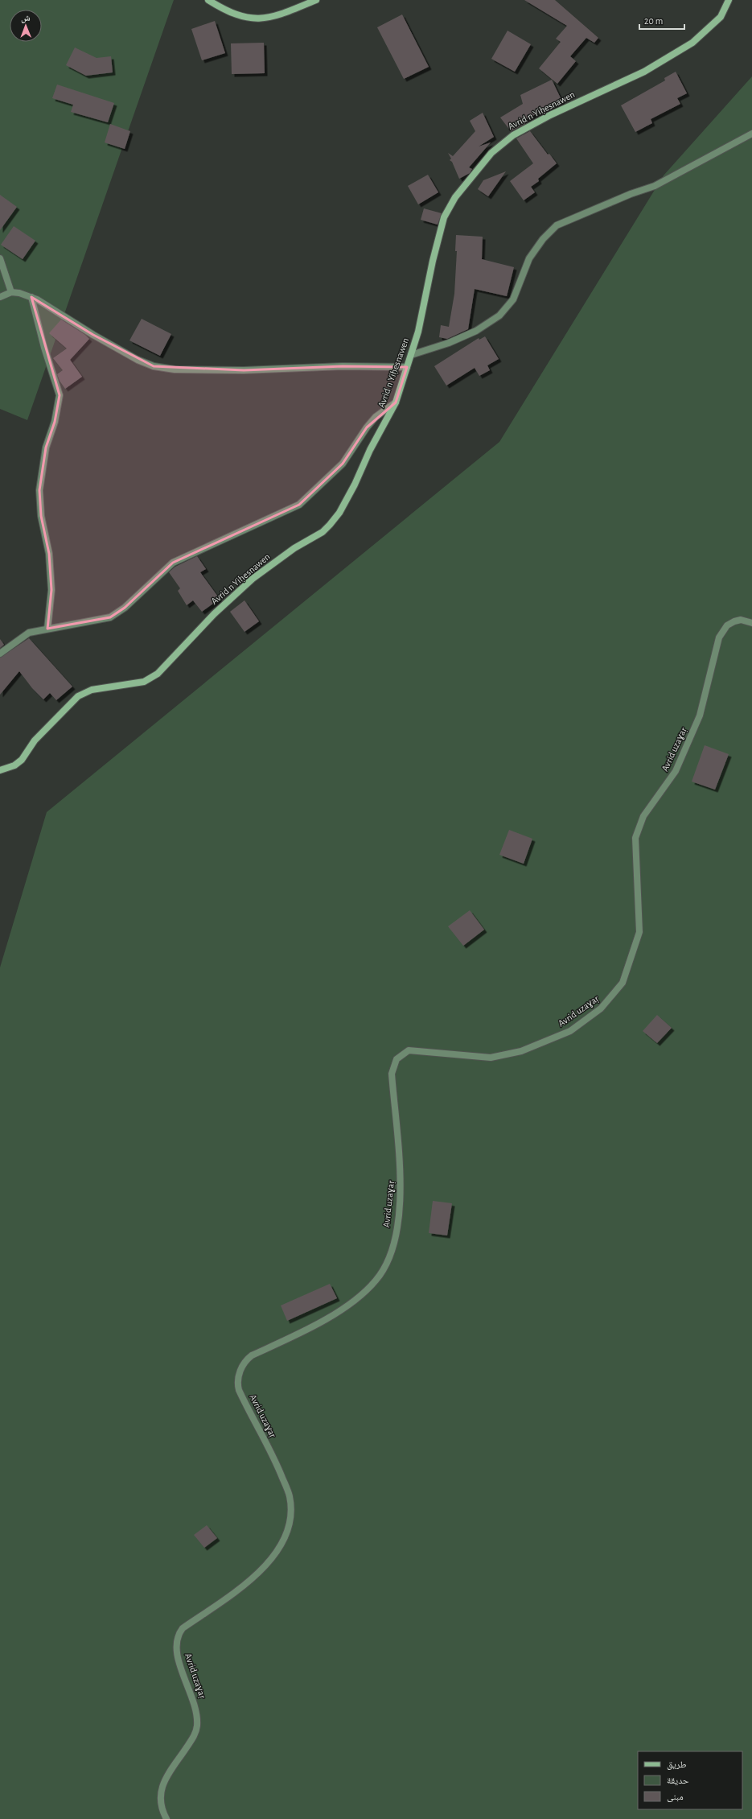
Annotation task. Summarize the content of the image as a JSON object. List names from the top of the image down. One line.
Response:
{"streets":{"street":["Avrid n Yiḥesnawen","Avrid uzaɣaṛ"]},"legend":["طريق","حديقة","مبنى"],"scale_bar":"20 m","north":"top"}
